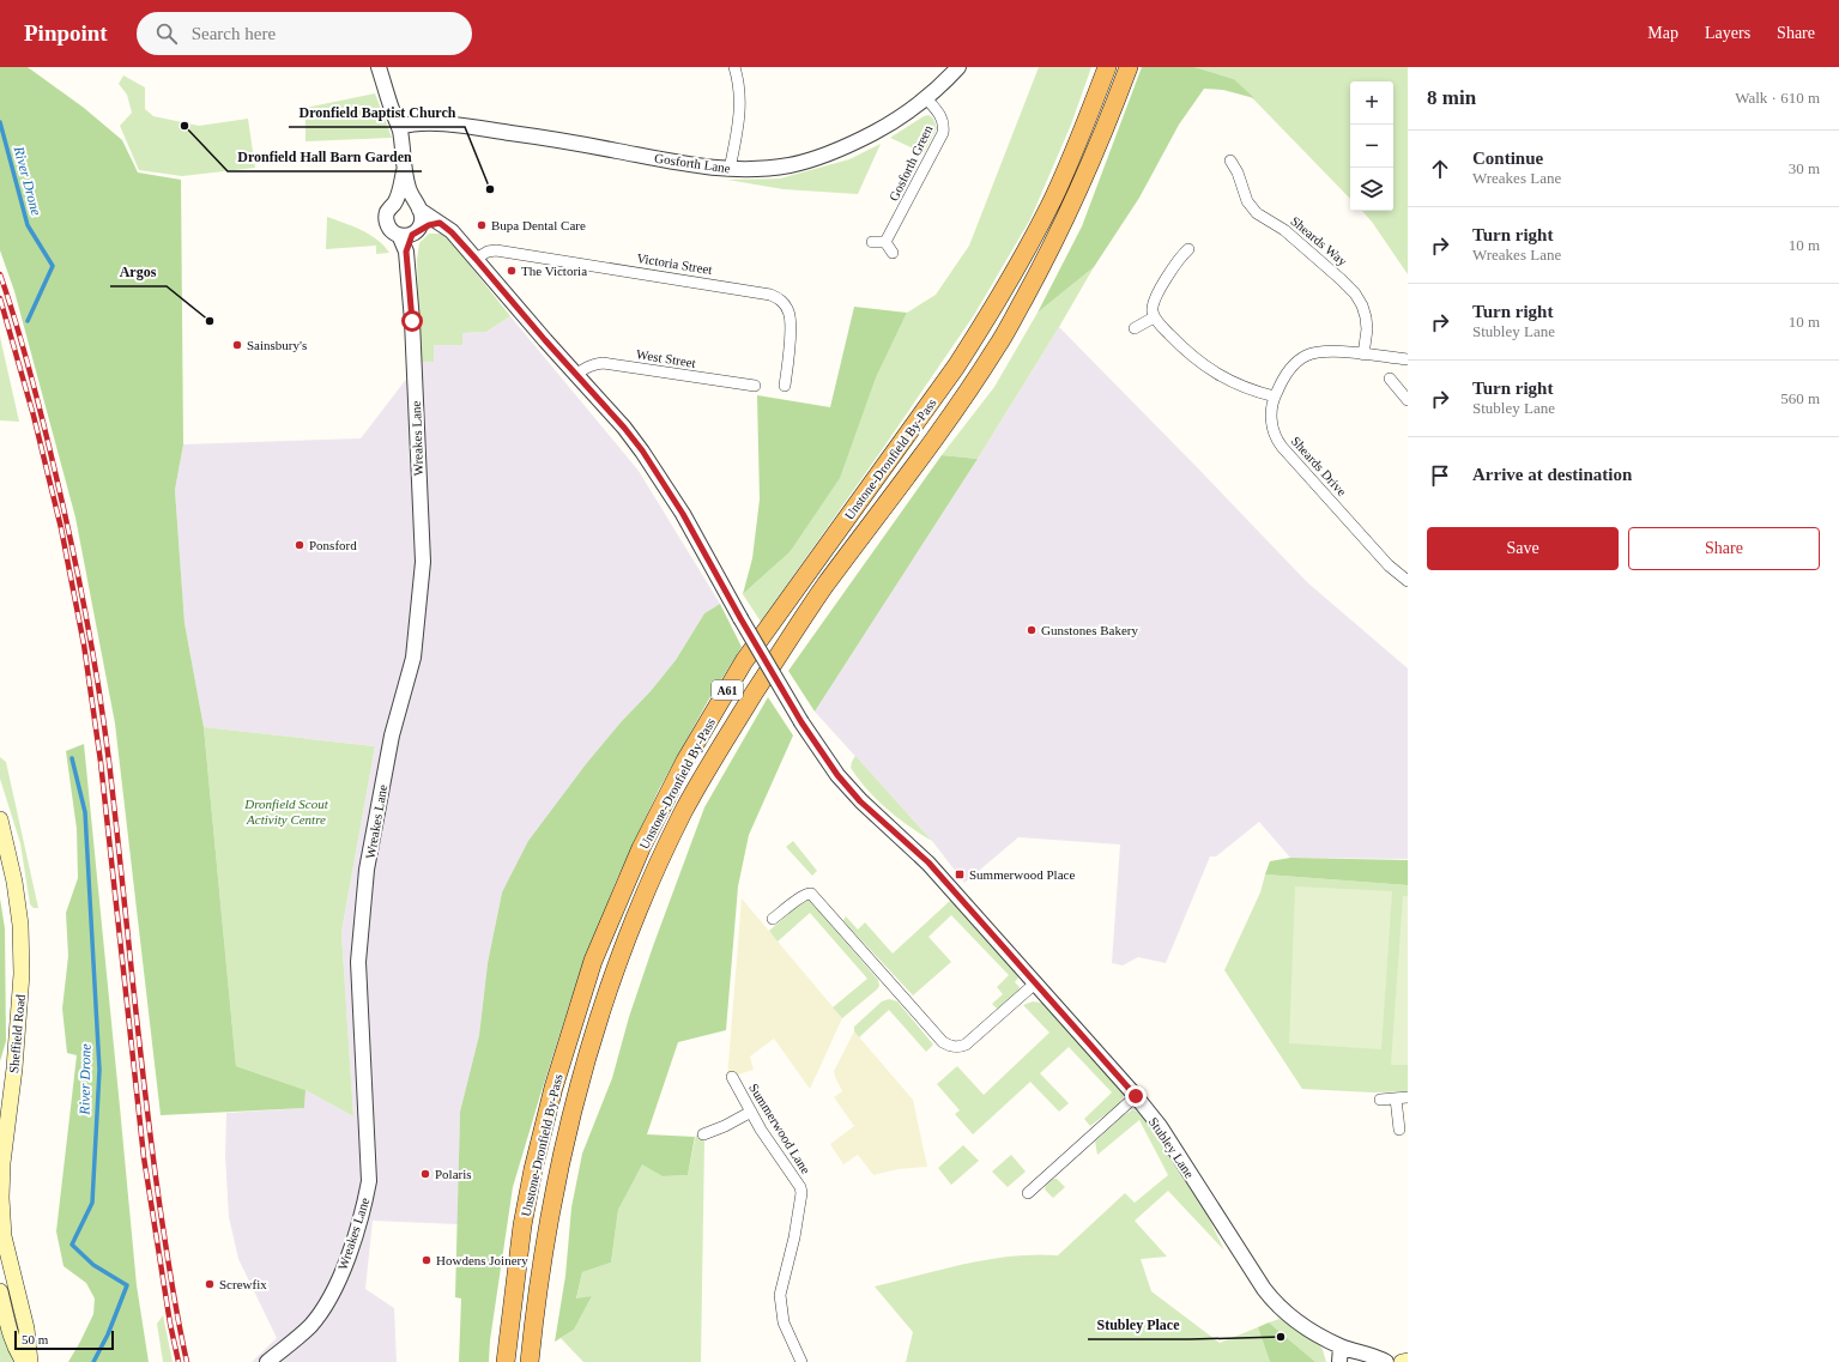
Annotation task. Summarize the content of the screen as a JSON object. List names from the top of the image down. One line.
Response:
{"streets":{"highway":["Unstone-Dronfield By-Pass","A61"],"main road":["Sheffield Road"],"street":["Gosforth Lane","Gosforth Green","Sheards Way","Victoria Street","West Street","Wreakes Lane","Sheards Drive","Summerwood Lane","Stubley Lane"]},"crossings":[["Gosforth Lane","Gosforth Green"],["Gosforth Lane","Wreakes Lane"],["Sheards Way","Sheards Drive"],["Victoria Street","Stubley Lane"],["West Street","Stubley Lane"],["Wreakes Lane","Stubley Lane"]],"water":["River Drone"],"parks":["Dronfield Scout Activity Centre"],"places":{"other":["Dronfield Hall Barn Garden","Dronfield Baptist Church","Bupa Dental Care","The Victoria","Argos","Sainsbury's","Ponsford","Gunstones Bakery","Polaris","Howdens Joinery","Screwfix","Stubley Place"],"transit":["Summerwood Place"]},"scale_bar":"50 m","page":{"header":"Pinpoint","search":"Search here","nav":["Map","Layers","Share"],"heading":["8 min","Walk · 610 m"],"map_buttons":["+","−"],"list":[["Continue","Wreakes Lane","30 m"],["Turn right","Wreakes Lane","10 m"],["Turn right","Stubley Lane","10 m"],["Turn right","Stubley Lane","560 m"],"Arrive at destination"],"buttons":["Save","Share"],"scale":"50 m"}}
